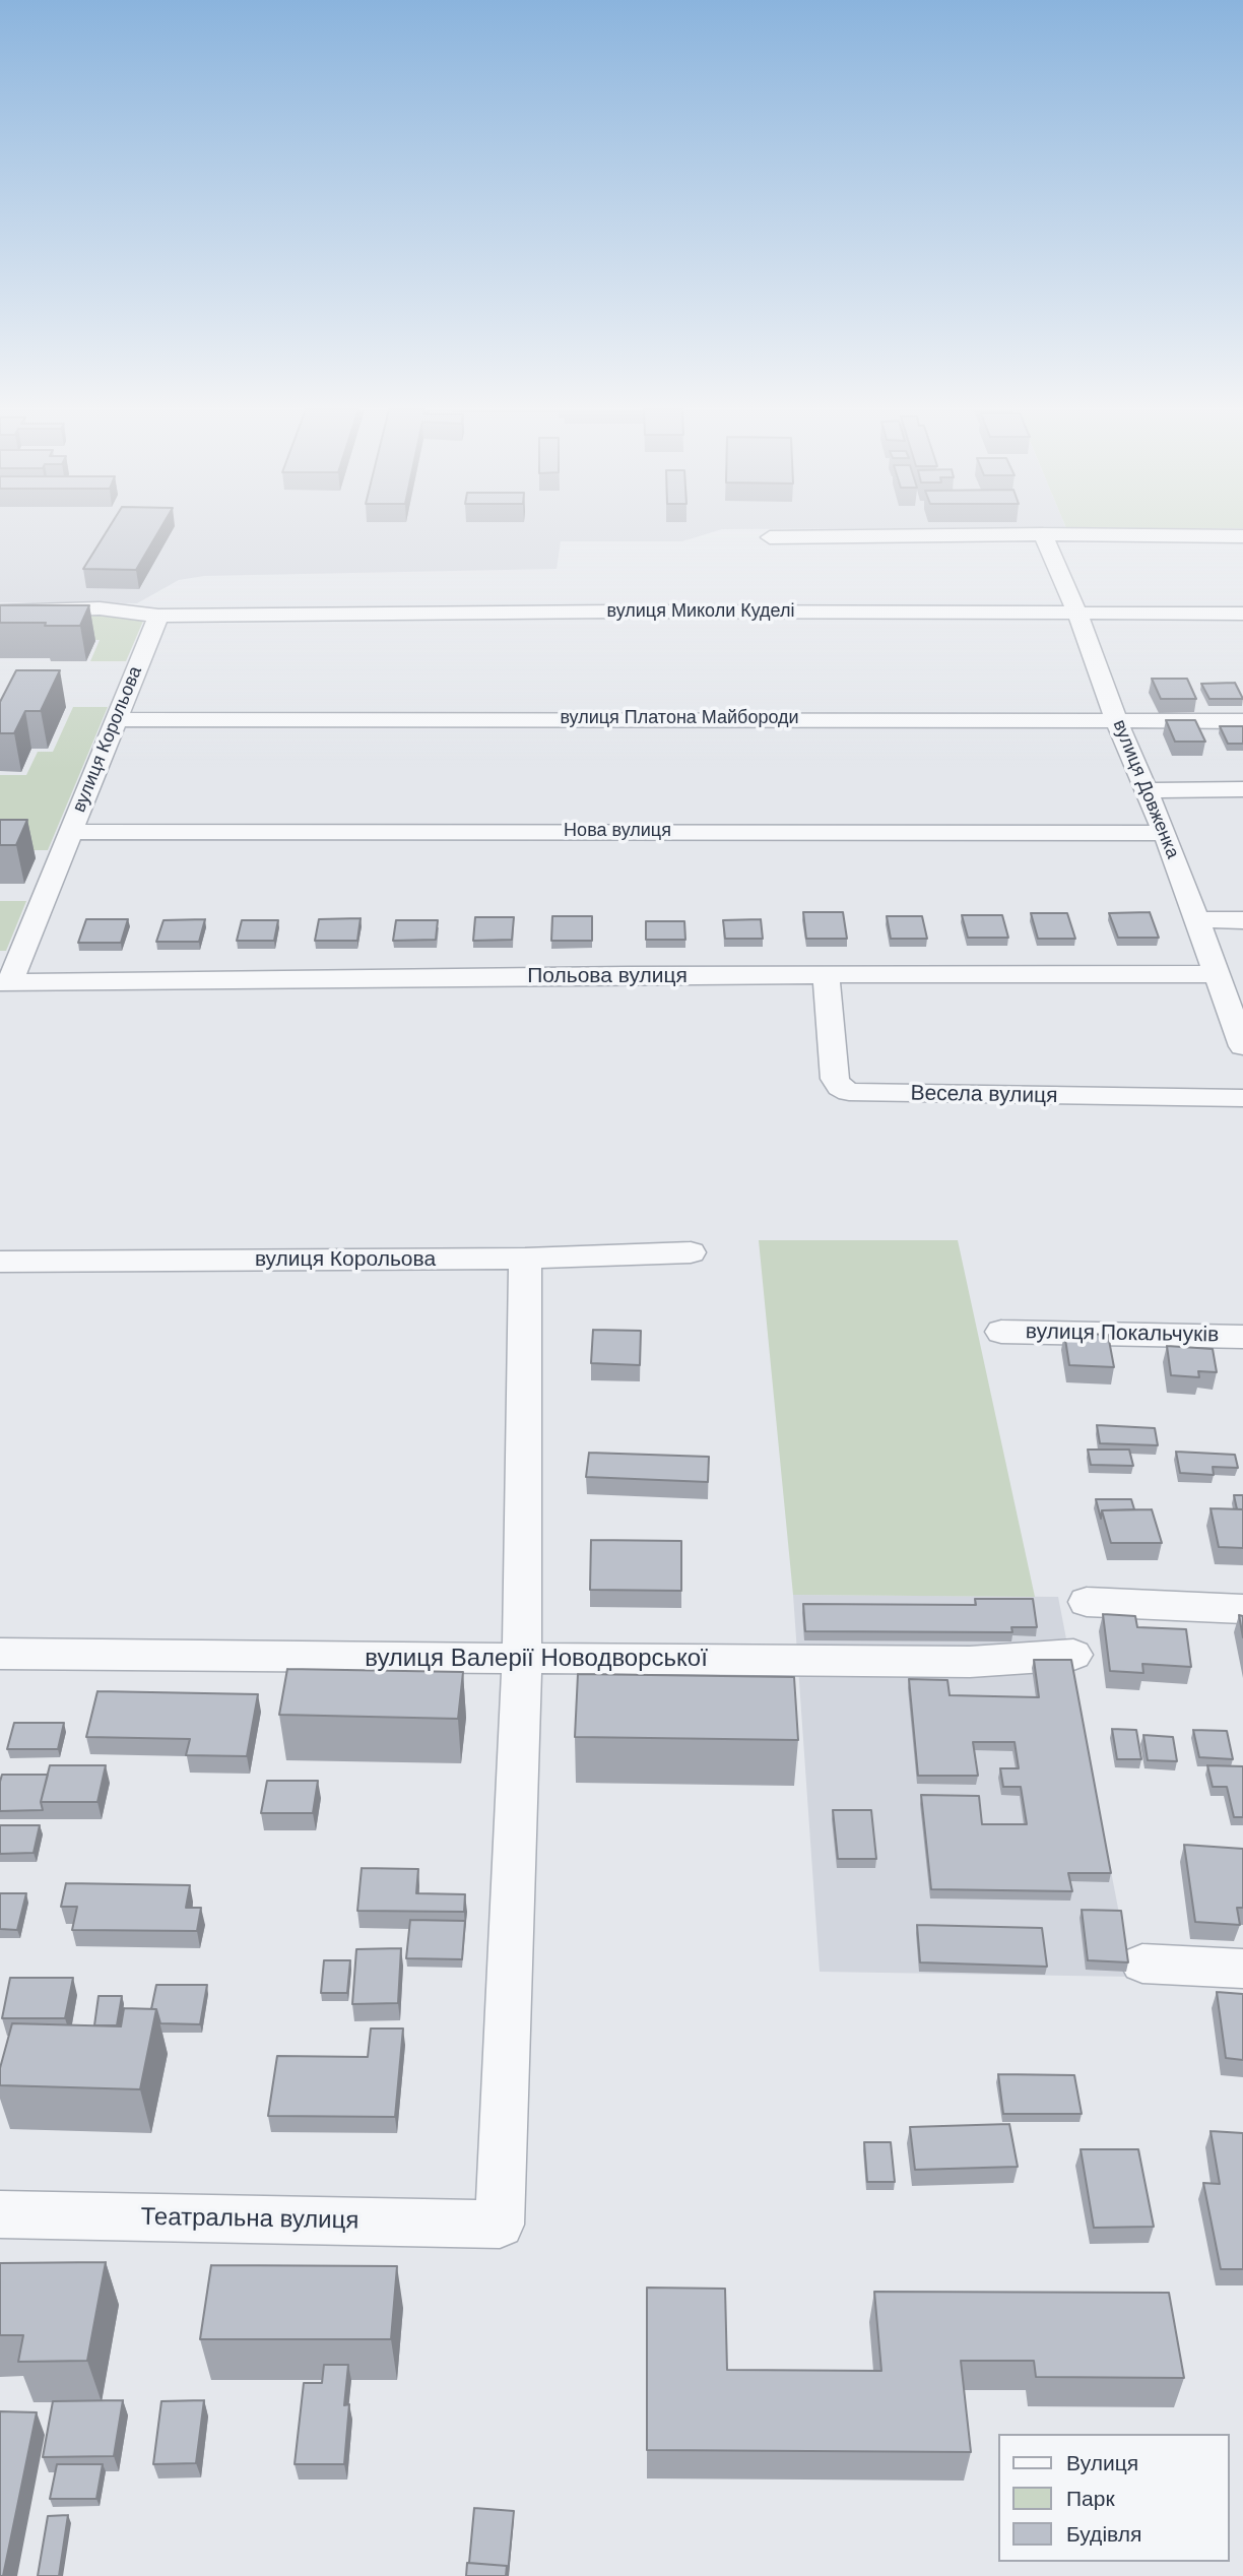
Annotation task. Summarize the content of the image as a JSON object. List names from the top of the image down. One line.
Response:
{"streets":{"street":["вулиця Миколи Куделі","вулиця Платона Майбороди","вулиця Корольова","вулиця Довженка","Нова вулиця","Польова вулиця","Весела вулиця","вулиця Покальчуків","вулиця Валерії Новодворської","Театральна вулиця"]},"crossings":[["вулиця Миколи Куделі","вулиця Корольова"],["вулиця Миколи Куделі","вулиця Довженка"],["вулиця Платона Майбороди","вулиця Корольова"],["вулиця Платона Майбороди","вулиця Довженка"],["вулиця Корольова","Нова вулиця"],["вулиця Корольова","Польова вулиця"],["вулиця Довженка","Нова вулиця"],["вулиця Довженка","Польова вулиця"],["Польова вулиця","Весела вулиця"],["вулиця Валерії Новодворської","Театральна вулиця"]],"legend":["Вулиця","Парк","Будівля"]}
